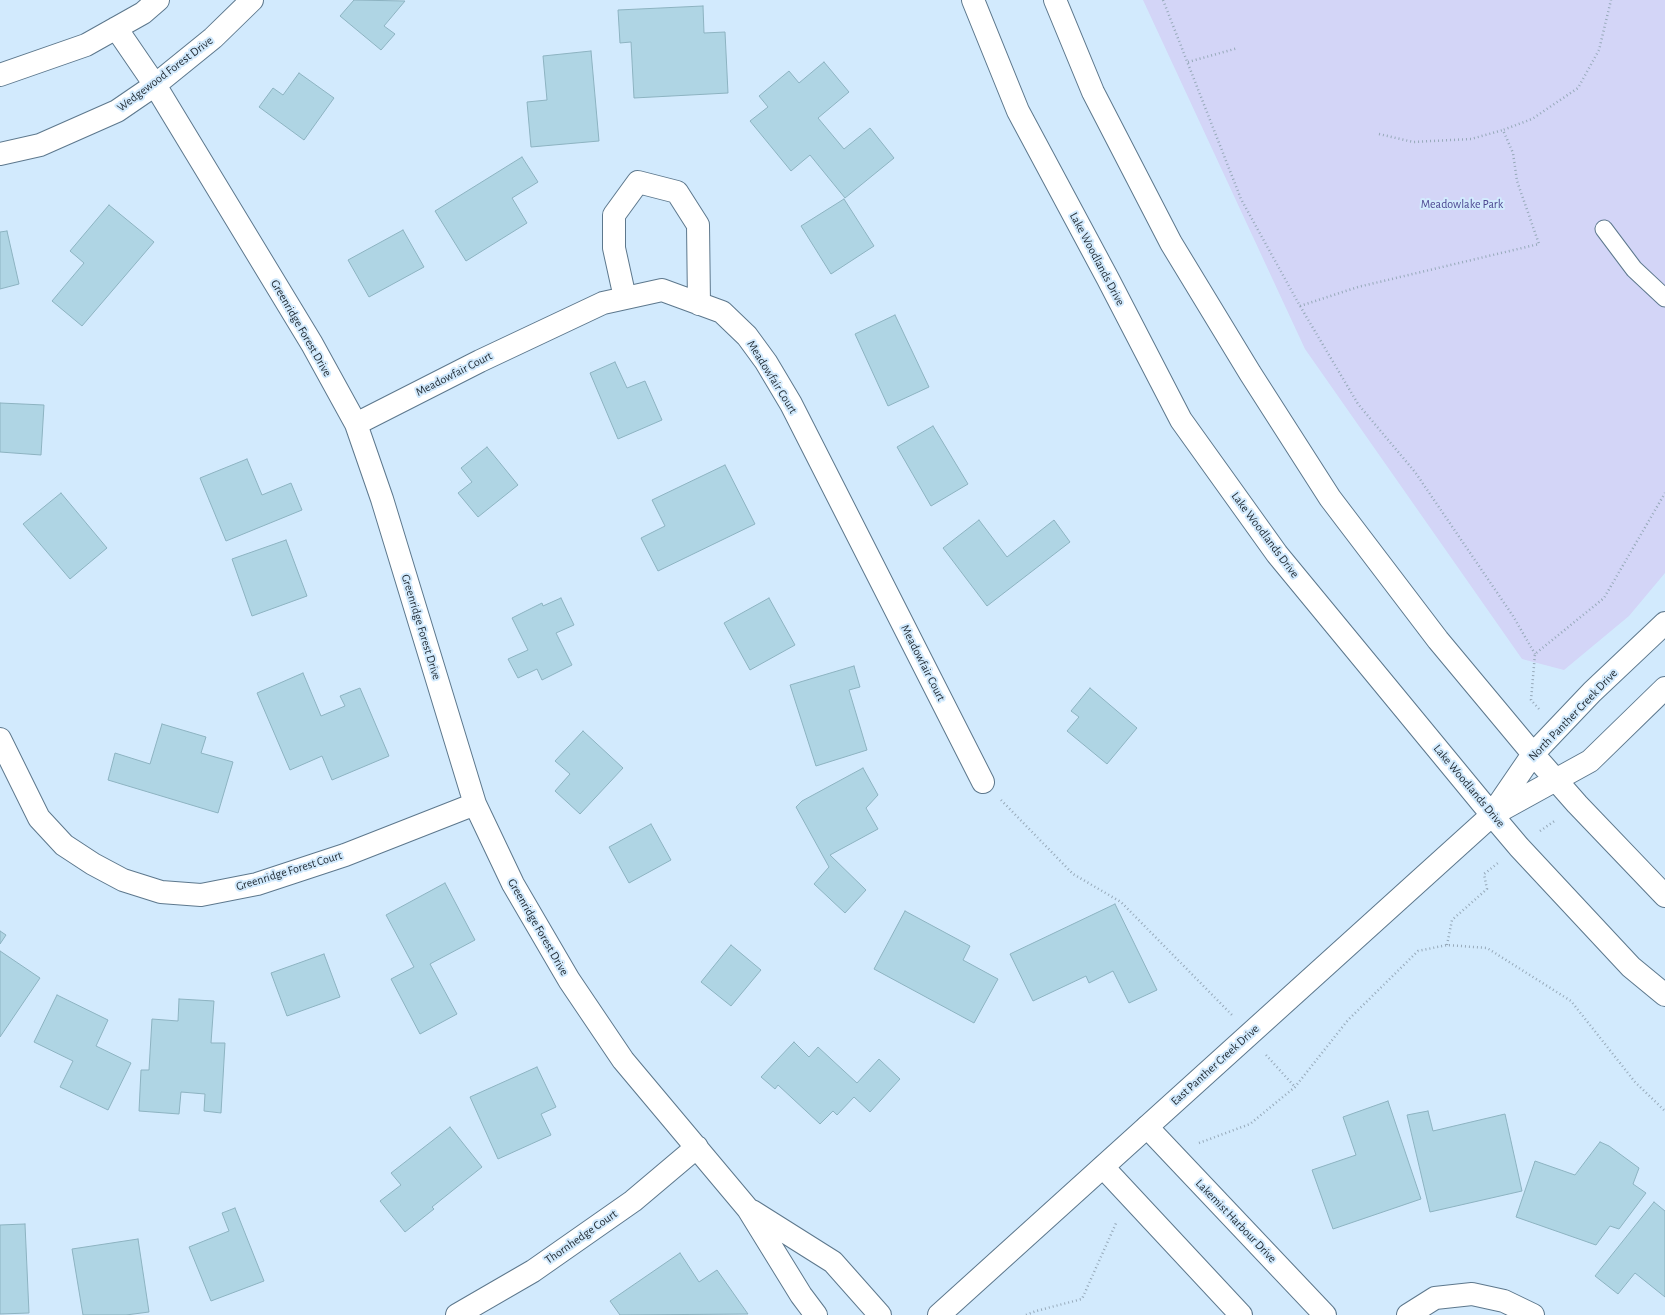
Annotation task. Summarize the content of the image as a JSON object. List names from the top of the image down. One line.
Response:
{"streets":{"street":["Wedgewood Forest Drive","Lake Woodlands Drive","Greenridge Forest Drive","Meadowfair Court","North Panther Creek Drive","Greenridge Forest Court","East Panther Creek Drive","Lakemist Harbour Drive","Thornhedge Court"]},"crossings":[["Wedgewood Forest Drive","Greenridge Forest Drive"],["Lake Woodlands Drive","North Panther Creek Drive"],["Lake Woodlands Drive","East Panther Creek Drive"],["Greenridge Forest Drive","Meadowfair Court"],["Greenridge Forest Drive","Greenridge Forest Court"],["Greenridge Forest Drive","Thornhedge Court"],["North Panther Creek Drive","East Panther Creek Drive"],["East Panther Creek Drive","Lakemist Harbour Drive"]],"parks":["Meadowlake Park"]}
